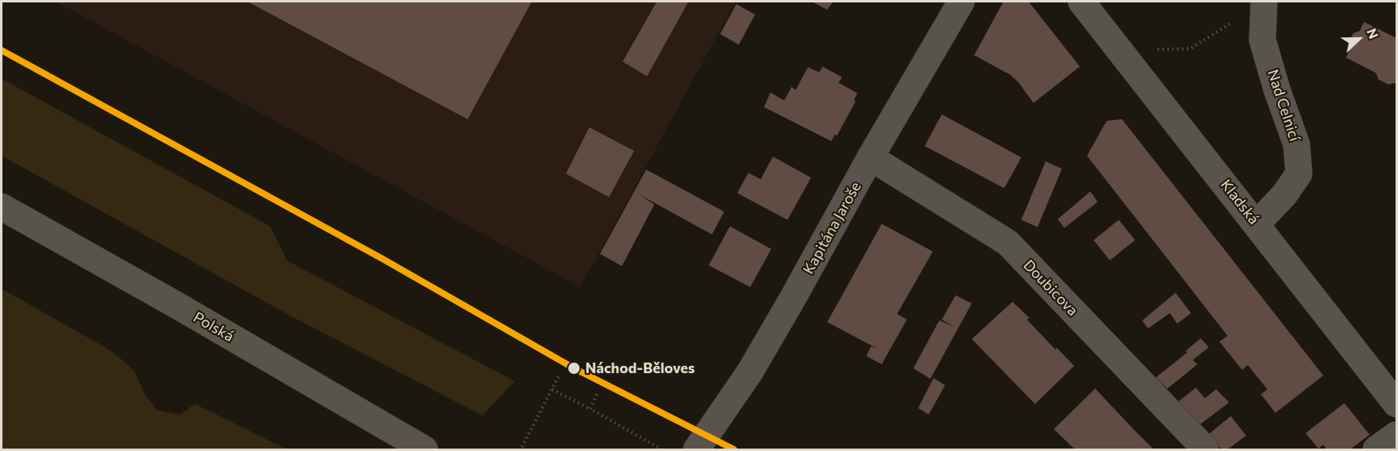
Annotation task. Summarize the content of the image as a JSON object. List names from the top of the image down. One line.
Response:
{"streets":{"main road":["Polská"],"street":["Nad Celnicí","Kladská","Kapitána Jaroše","Doubicova"]},"crossings":[["Nad Celnicí","Kladská"],["Kapitána Jaroše","Doubicova"]],"places":["Náchod-Běloves"],"north":"right"}
